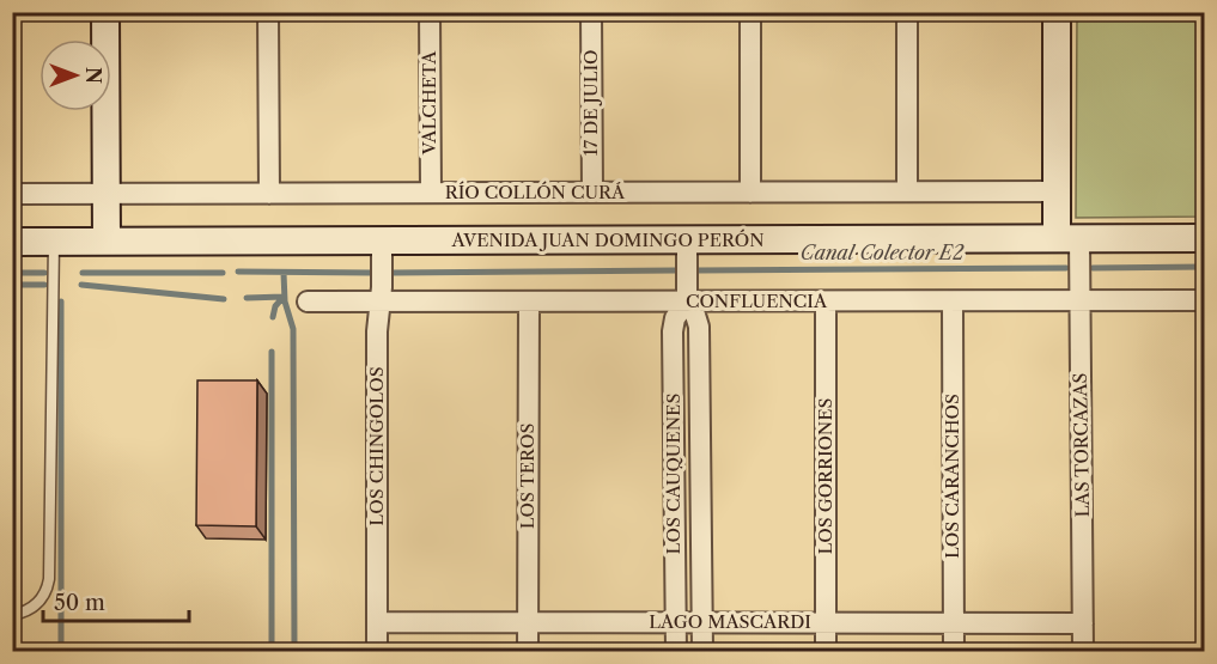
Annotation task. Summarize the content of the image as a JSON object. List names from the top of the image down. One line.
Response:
{"streets":{"street":["VALCHETA","17 DE JULIO","RÍO COLLÓN CURÁ","AVENIDA JUAN DOMINGO PERÓN","CONFLUENCIA","LAS TORCAZAS","LOS CHINGOLOS","LOS CAUQUENES","LOS TEROS","LOS GORRIONES","LOS CARANCHOS","LAGO MASCARDI"]},"crossings":[["VALCHETA","RÍO COLLÓN CURÁ"],["17 DE JULIO","RÍO COLLÓN CURÁ"],["RÍO COLLÓN CURÁ","LAS TORCAZAS"],["AVENIDA JUAN DOMINGO PERÓN","LAS TORCAZAS"],["AVENIDA JUAN DOMINGO PERÓN","LOS CHINGOLOS"],["AVENIDA JUAN DOMINGO PERÓN","LOS CAUQUENES"],["CONFLUENCIA","LAS TORCAZAS"],["CONFLUENCIA","LOS CHINGOLOS"],["CONFLUENCIA","LOS CAUQUENES"],["CONFLUENCIA","LOS TEROS"],["CONFLUENCIA","LOS GORRIONES"],["CONFLUENCIA","LOS CARANCHOS"],["LAS TORCAZAS","LAGO MASCARDI"],["LOS CHINGOLOS","LAGO MASCARDI"],["LOS CAUQUENES","LAGO MASCARDI"],["LOS TEROS","LAGO MASCARDI"],["LOS GORRIONES","LAGO MASCARDI"],["LOS CARANCHOS","LAGO MASCARDI"]],"water":["Canal Colector E2"],"scale_bar":"50 m","north":"right"}
